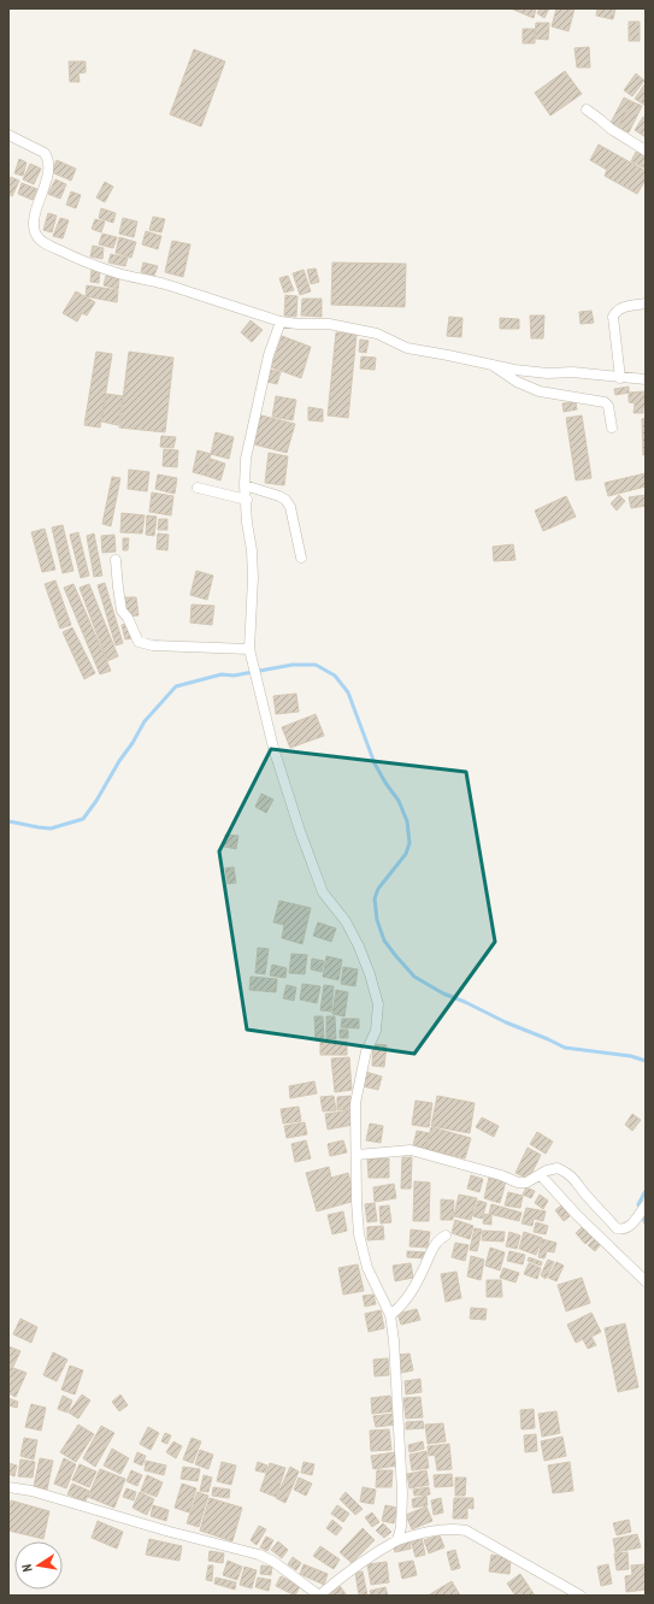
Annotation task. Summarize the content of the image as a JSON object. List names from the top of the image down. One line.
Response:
{"north":"left"}
